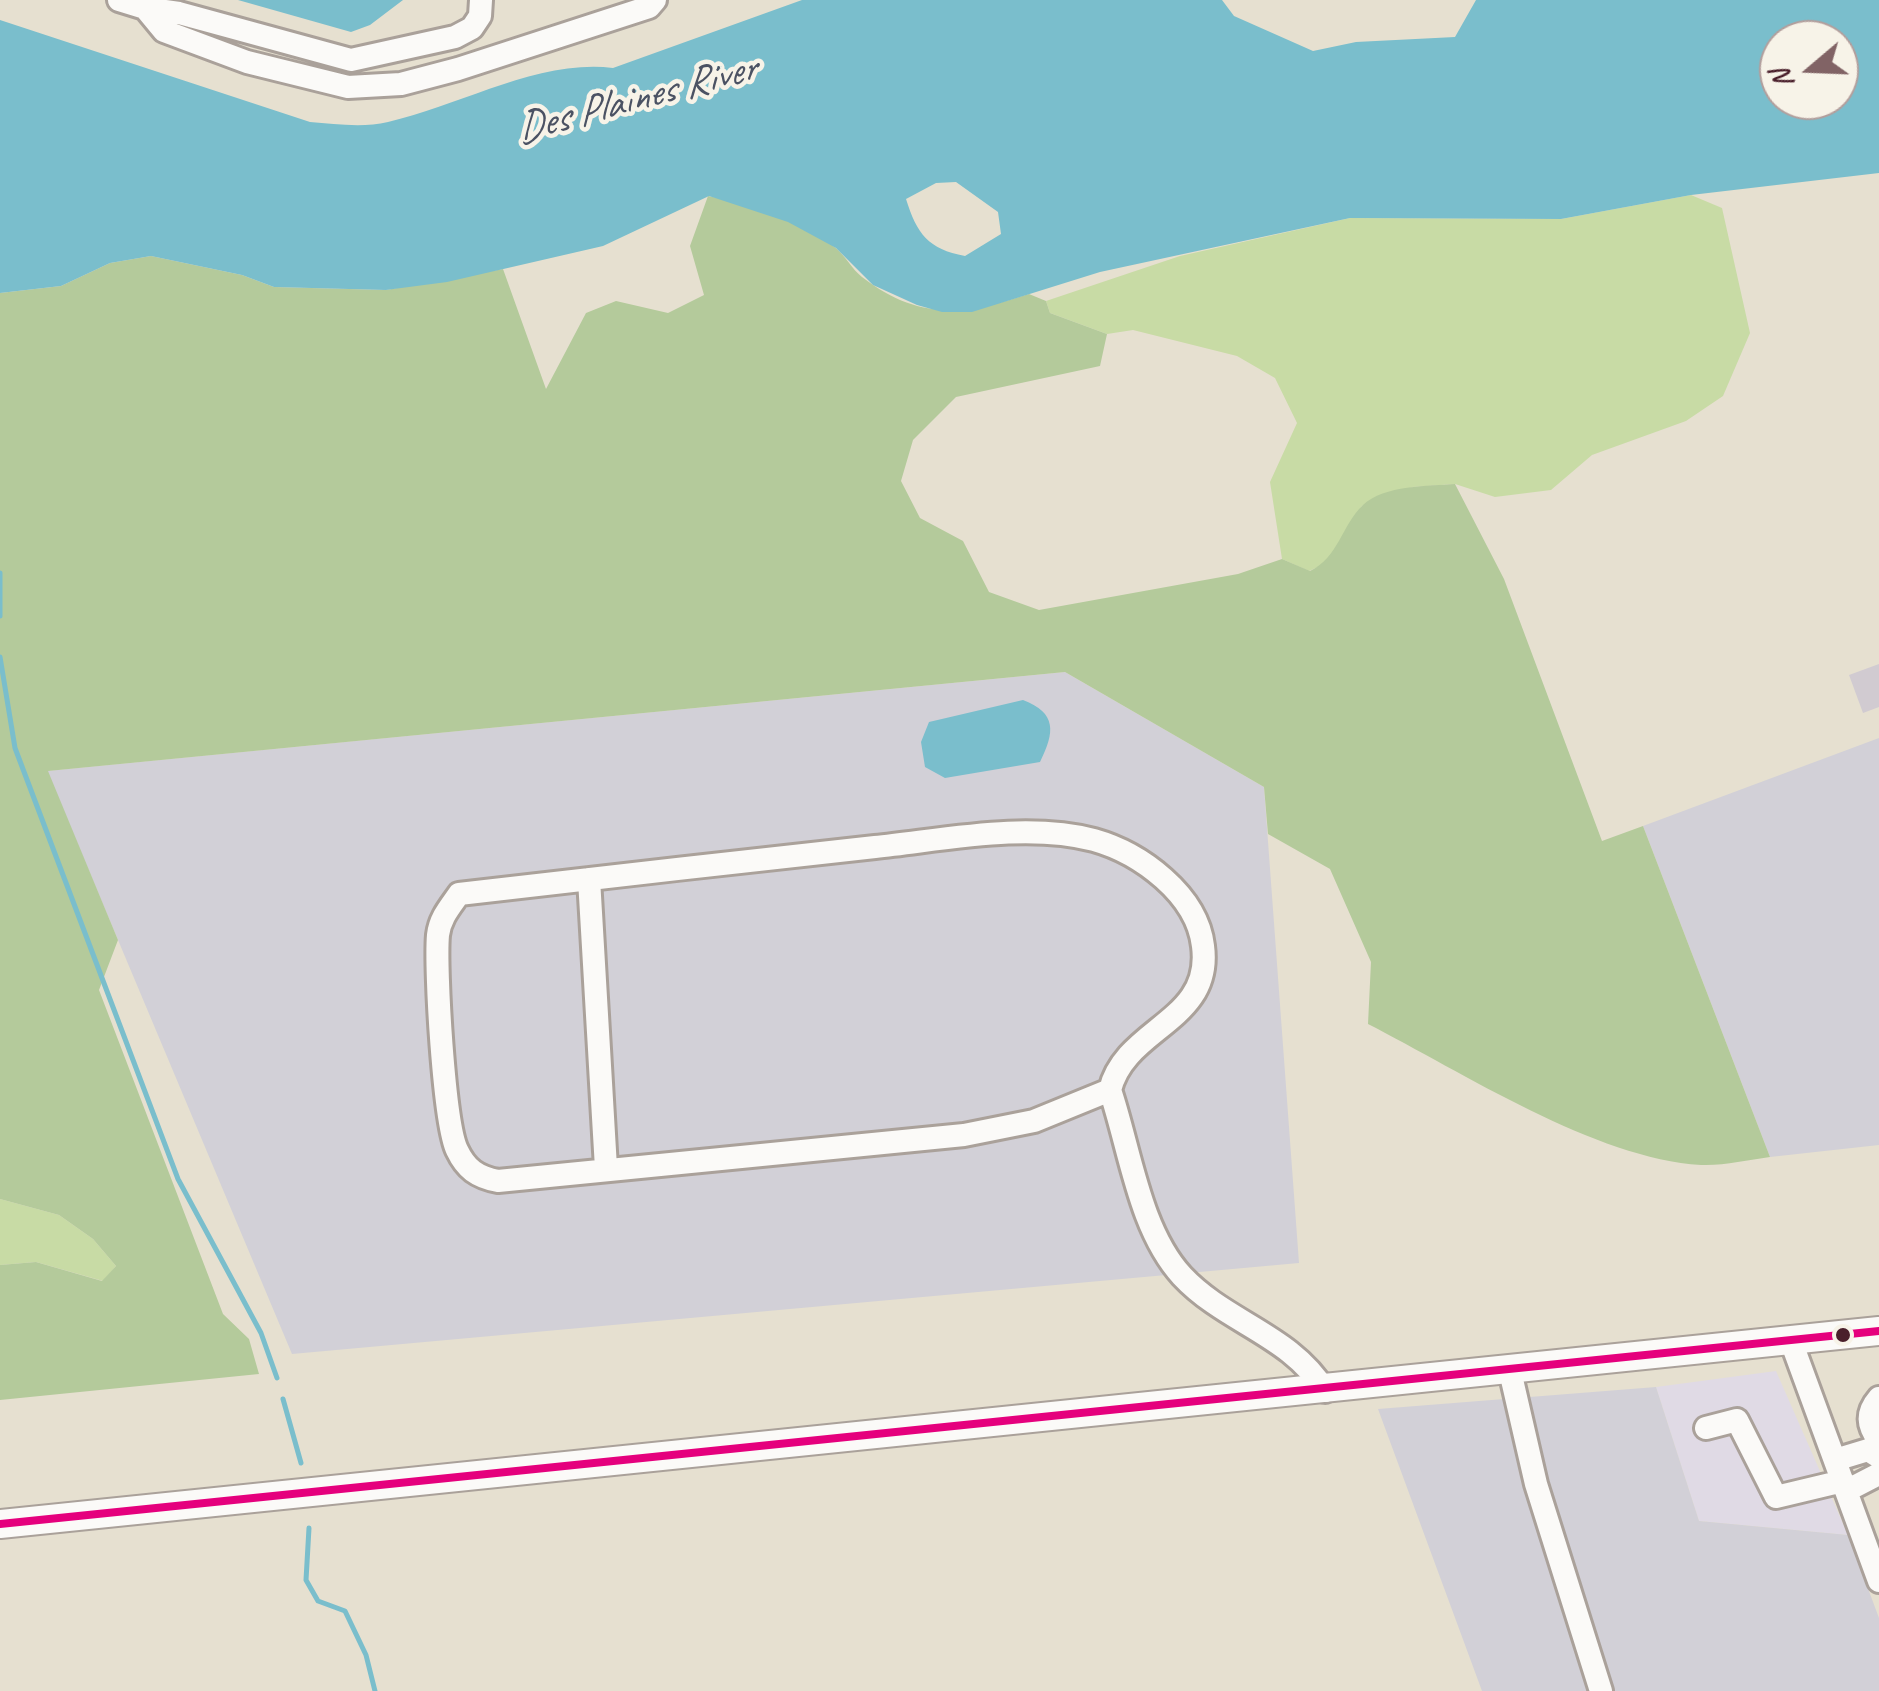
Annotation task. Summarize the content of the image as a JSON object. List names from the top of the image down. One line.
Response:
{"water":["Des Plaines River"],"north":"left"}
